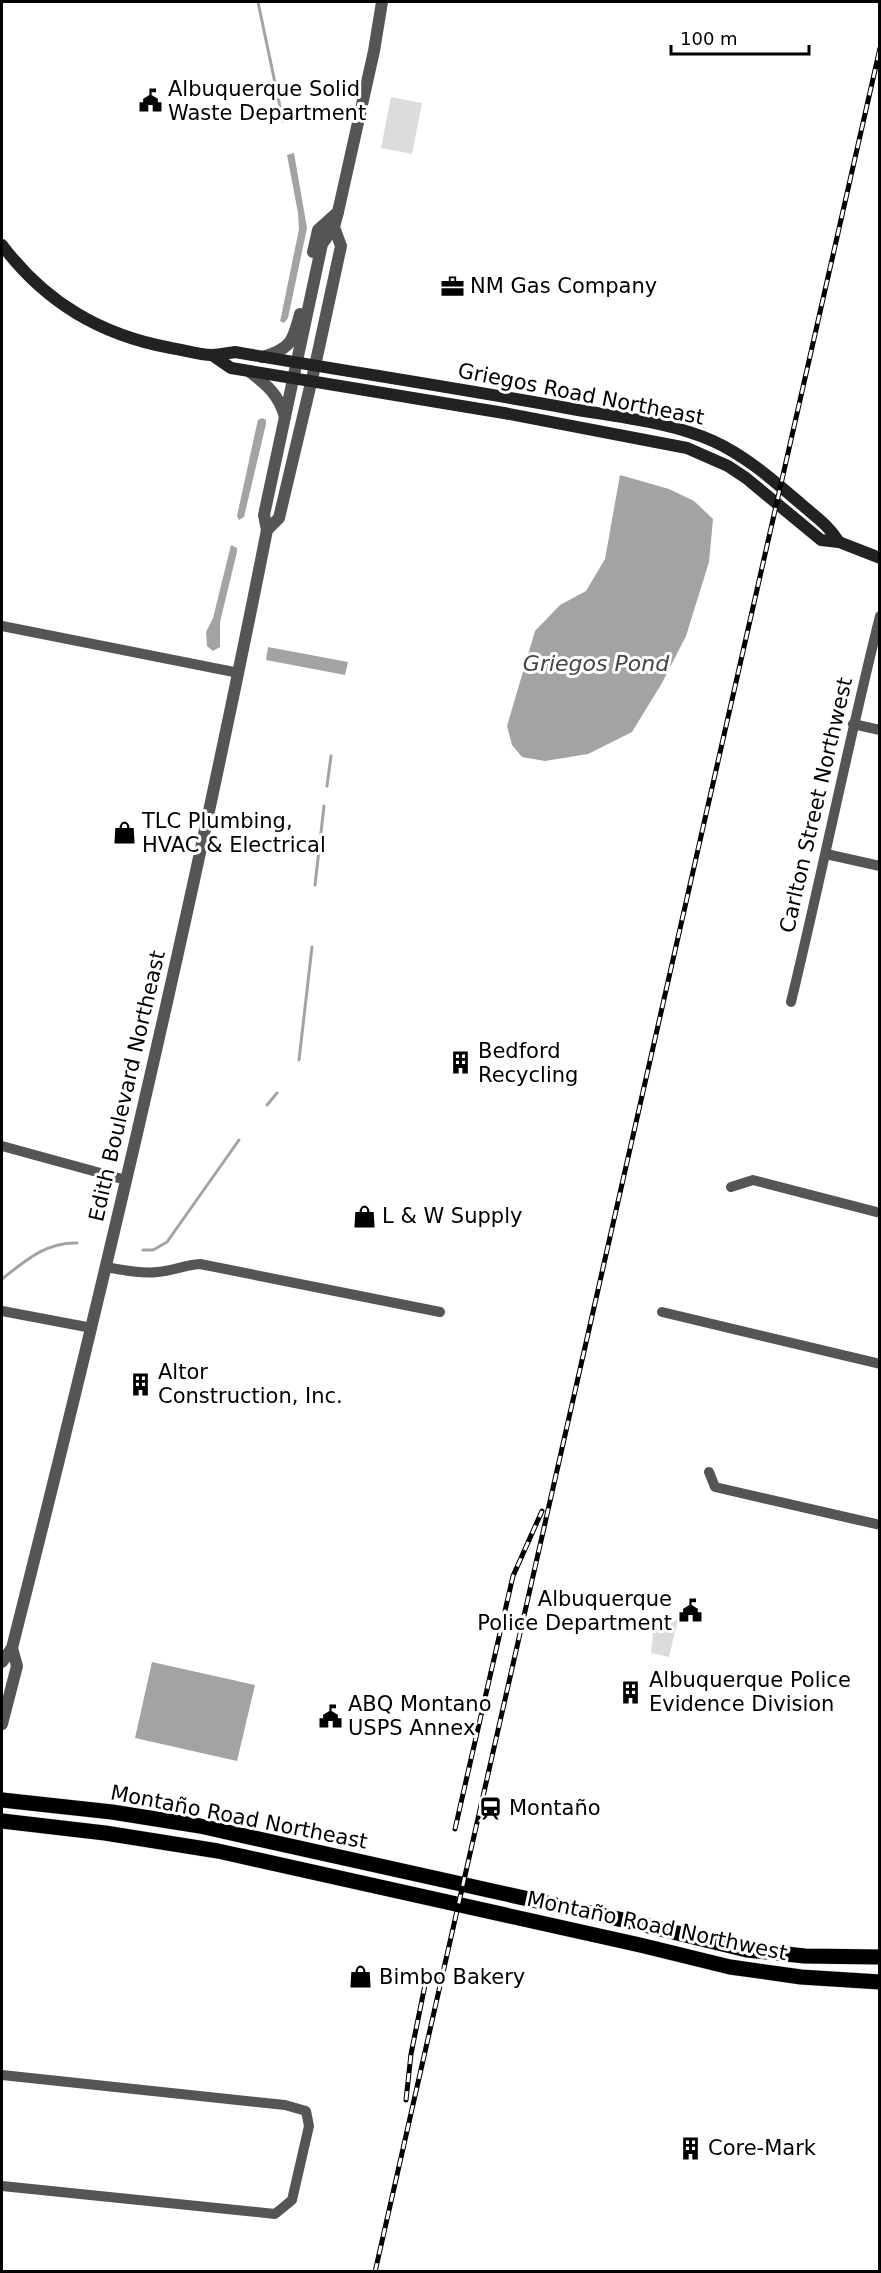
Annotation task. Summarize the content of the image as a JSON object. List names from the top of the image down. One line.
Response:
{"streets":{"main road":["Griegos Road Northeast","Montaño Road Northeast","Montaño Road Northwest"],"street":["Carlton Street Northwest","Edith Boulevard Northeast"]},"crossings":[["Griegos Road Northeast","Edith Boulevard Northeast"],["Montaño Road Northeast","Montaño Road Northwest"]],"water":["Griegos Pond"],"places":{"public building":["Albuquerque Solid Waste Department","Albuquerque Police Department","ABQ Montano USPS Annex"],"office":["NM Gas Company"],"shop":["TLC Plumbing, HVAC & Electrical","L & W Supply","Bimbo Bakery"],"building":["Bedford Recycling","Altor Construction, Inc.","Albuquerque Police Evidence Division","Core-Mark"],"station":["Montaño"]},"scale_bar":"100 m"}
